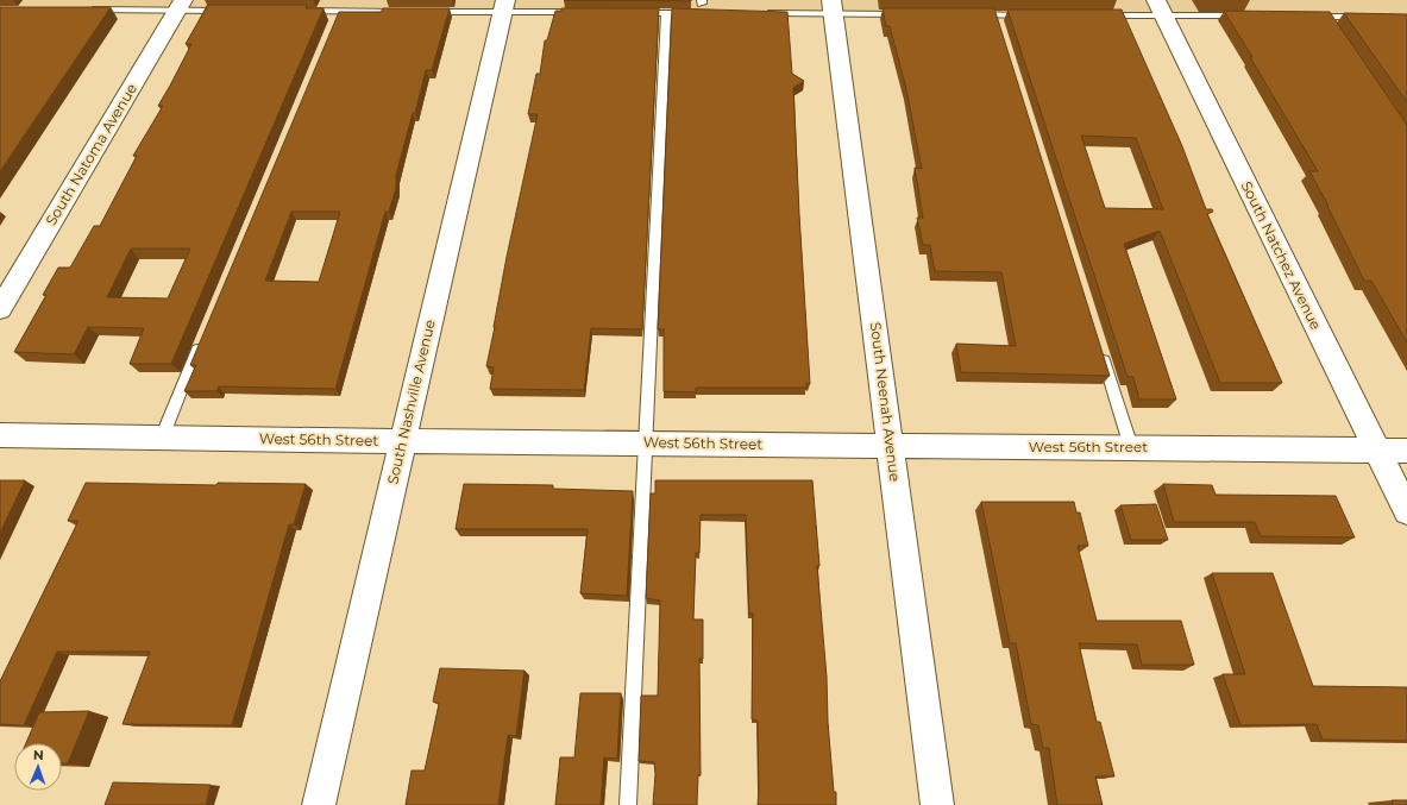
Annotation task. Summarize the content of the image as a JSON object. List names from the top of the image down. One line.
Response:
{"streets":{"street":["South Natoma Avenue","South Natchez Avenue","South Nashville Avenue","South Neenah Avenue","West 56th Street"]},"crossings":[["South Natchez Avenue","West 56th Street"],["South Nashville Avenue","West 56th Street"],["South Neenah Avenue","West 56th Street"]],"north":"top"}
